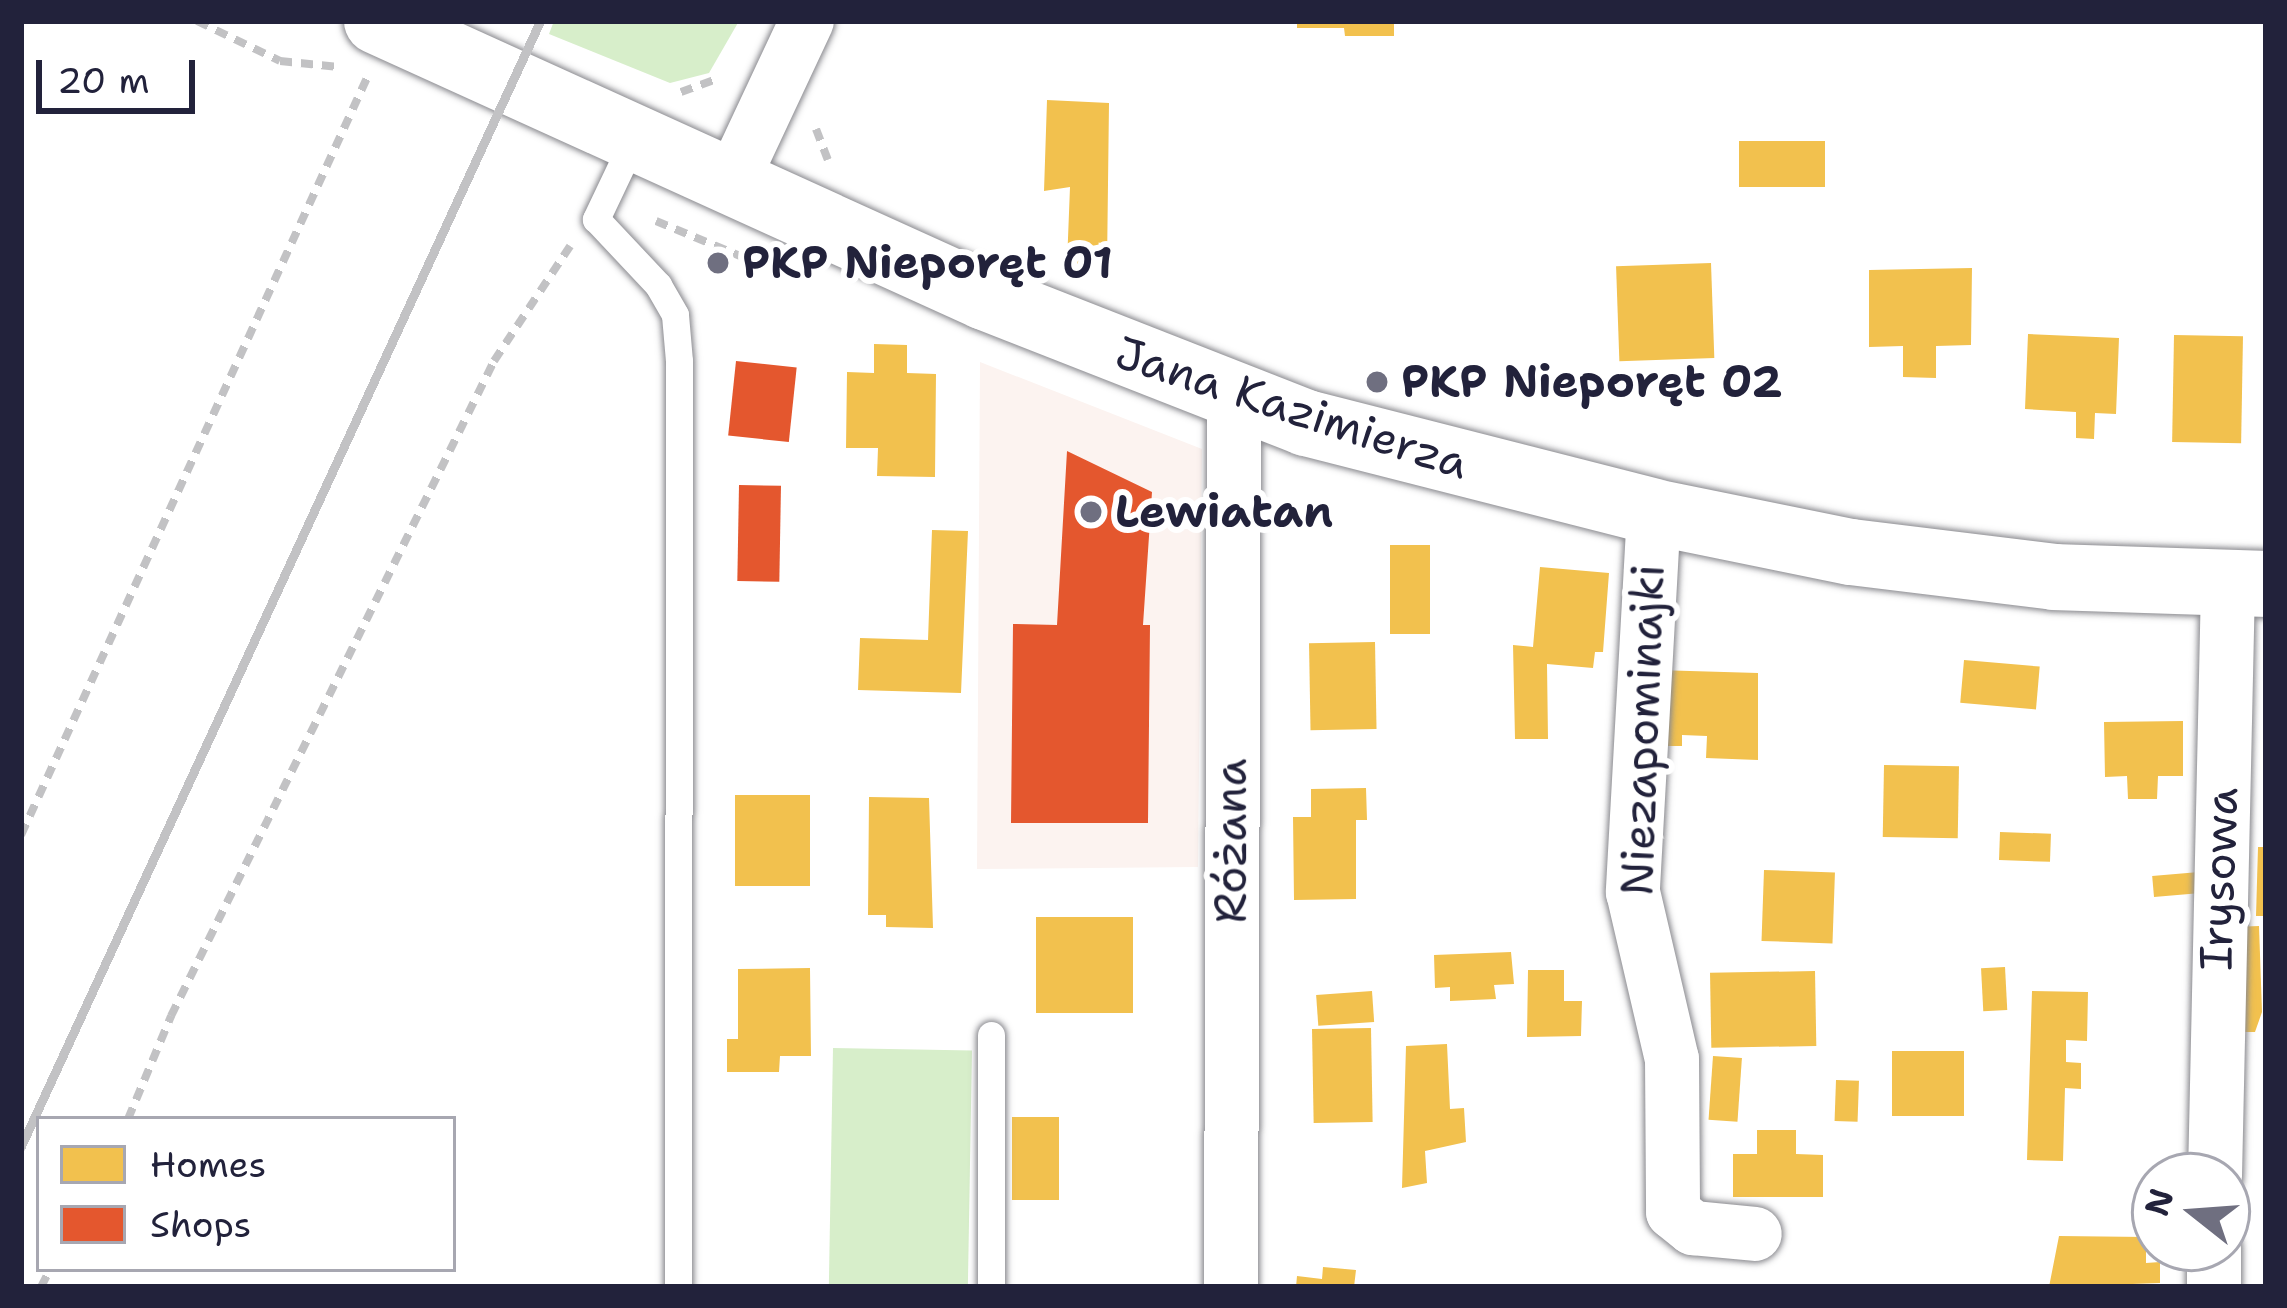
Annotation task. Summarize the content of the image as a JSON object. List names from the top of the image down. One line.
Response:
{"streets":{"main road":["Jana Kazimierza"],"street":["Niezapominajki","Różana","Irysowa"]},"crossings":[["Jana Kazimierza","Niezapominajki"],["Jana Kazimierza","Różana"],["Jana Kazimierza","Irysowa"]],"places":["PKP Nieporęt 01","PKP Nieporęt 02","Lewiatan"],"legend":["Homes","Shops"],"scale_bar":"20 m","north":"left"}
